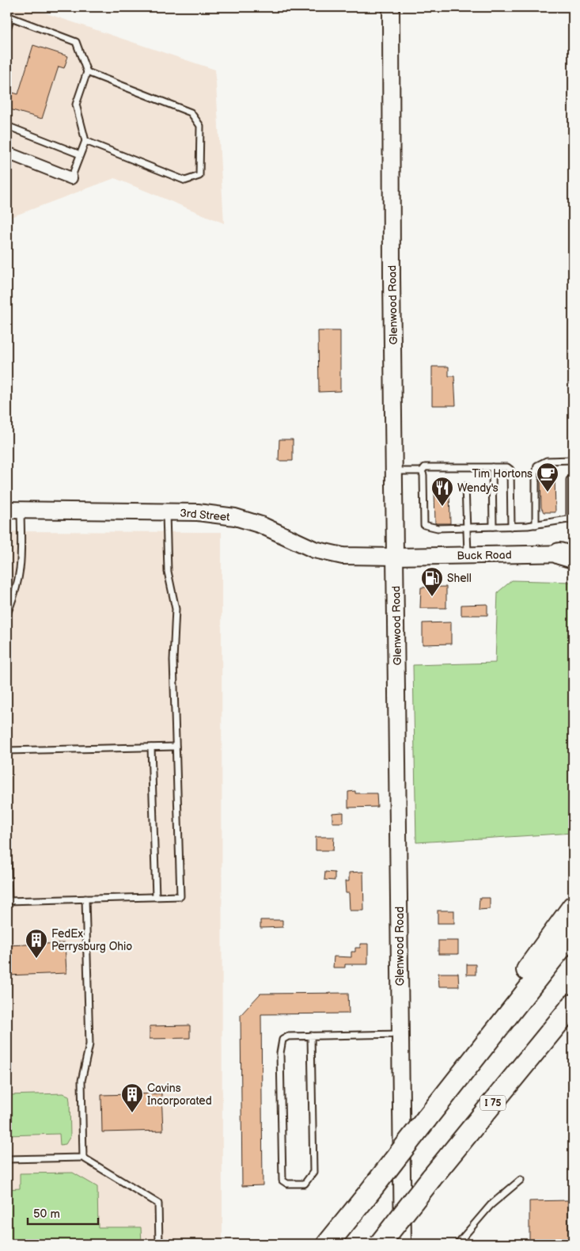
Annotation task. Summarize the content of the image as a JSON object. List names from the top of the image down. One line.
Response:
{"streets":{"highway":["I 75"],"street":["Glenwood Road","3rd Street","Buck Road"]},"crossings":[["Glenwood Road","3rd Street"],["Glenwood Road","Buck Road"],["3rd Street","Buck Road"]],"places":{"cafe":["Tim Hortons"],"restaurant":["Wendy's"],"fuel station":["Shell"],"building":["FedEx Perrysburg Ohio","Cavins Incorporated"]},"scale_bar":"50 m"}
